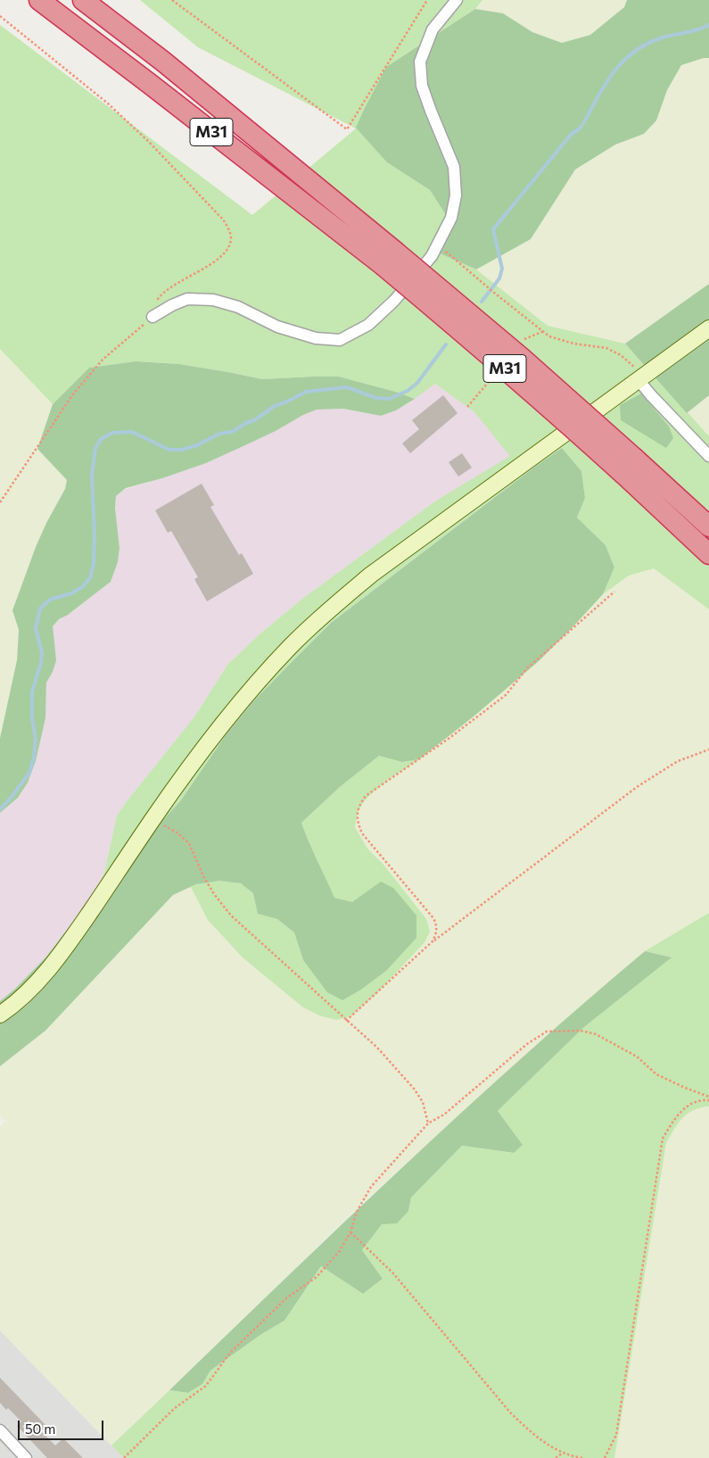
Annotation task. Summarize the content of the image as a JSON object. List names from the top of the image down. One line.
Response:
{"streets":{"highway":["M31"]},"scale_bar":"50 m"}
